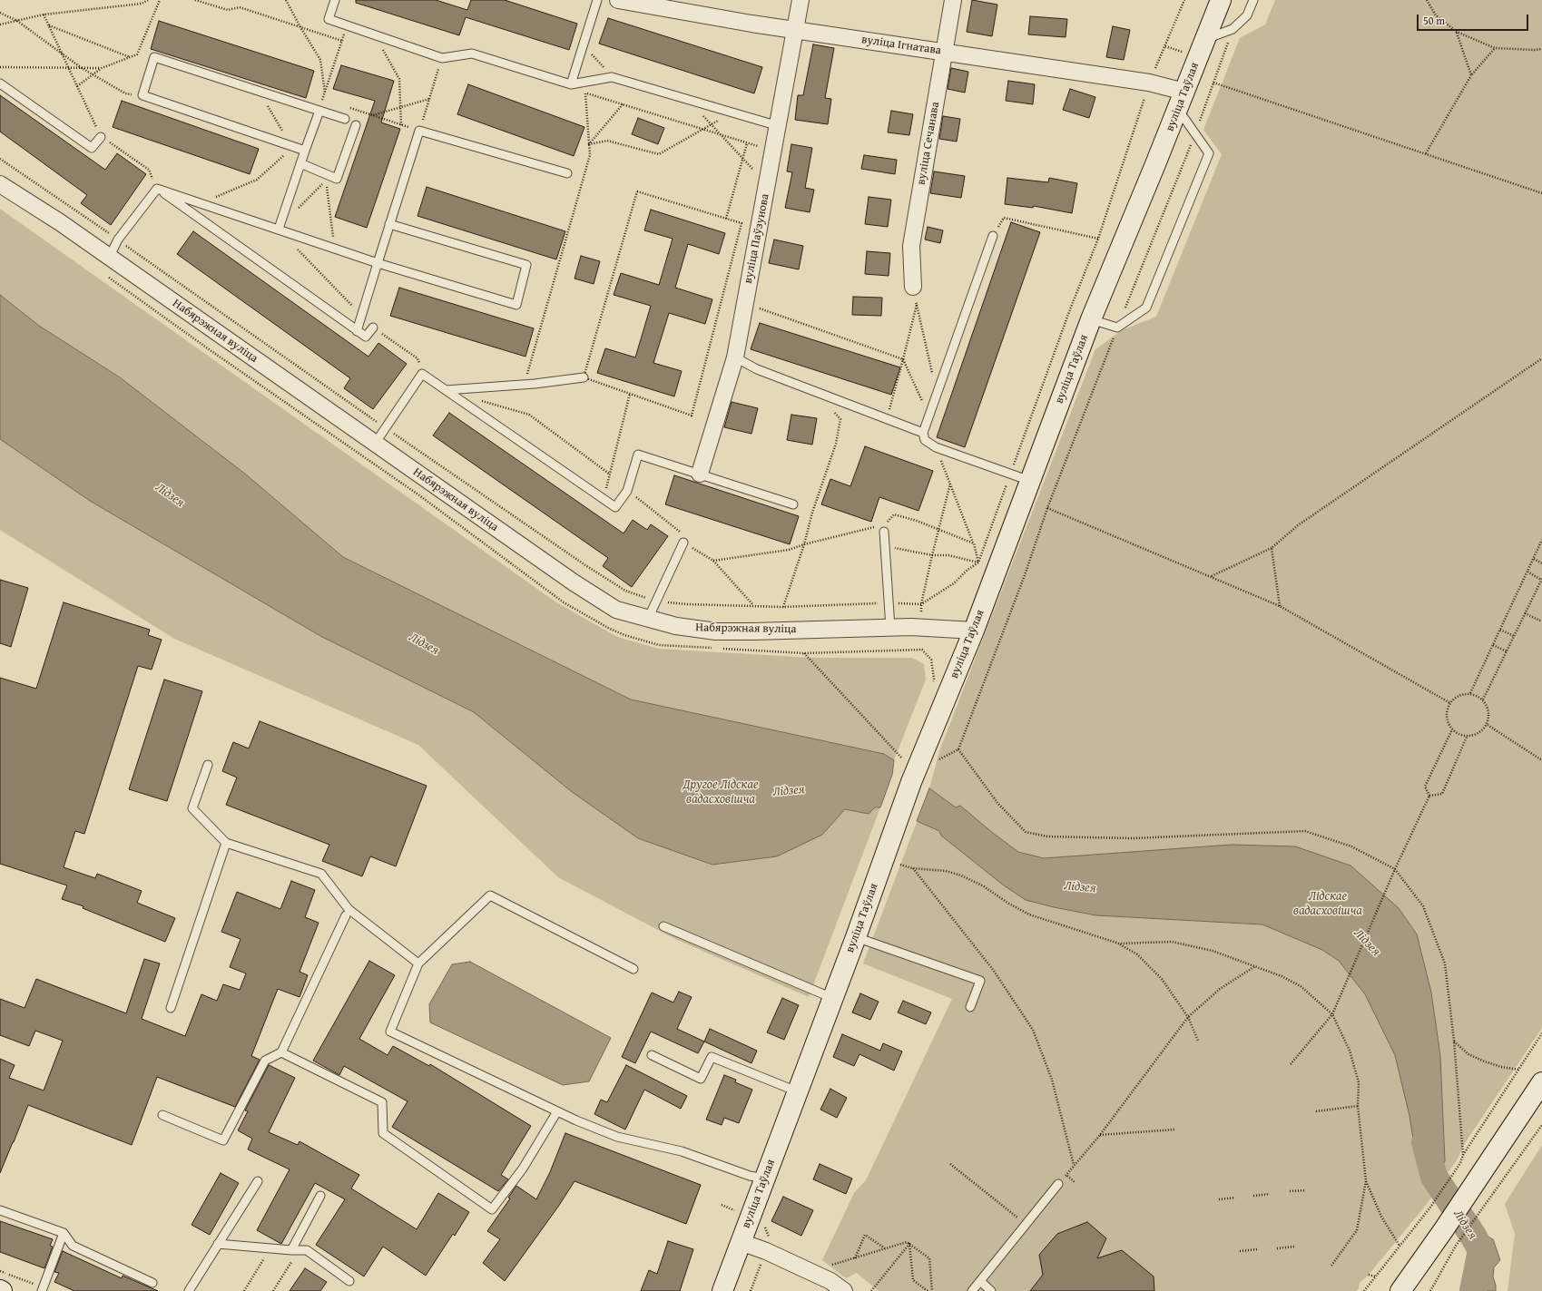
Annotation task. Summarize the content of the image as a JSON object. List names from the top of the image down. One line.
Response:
{"streets":{"main road":["вуліца Таўлая"],"street":["вуліца Ігнатава","вуліца Сечанава","вуліца Паўзунова","Набярэжная вуліца"]},"crossings":[["вуліца Ігнатава","вуліца Таўлая"],["вуліца Ігнатава","вуліца Сечанава"],["вуліца Ігнатава","вуліца Паўзунова"],["вуліца Таўлая","Набярэжная вуліца"]],"water":["Лідзея","Другое Лідскае вадасховішча","Лідскае вадасховішча"],"scale_bar":"50 m"}
